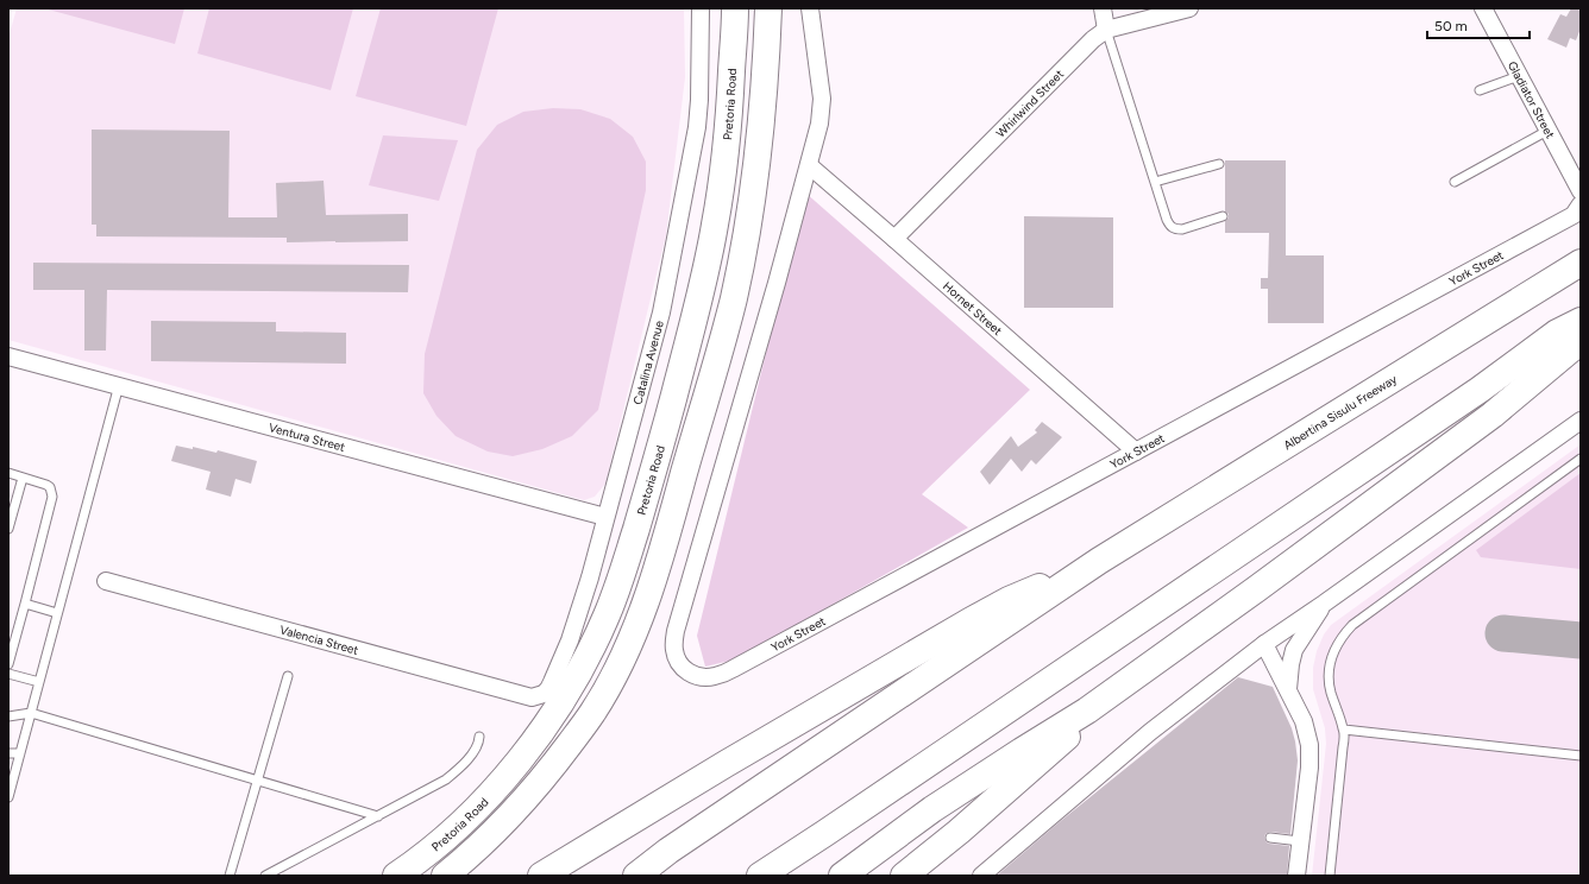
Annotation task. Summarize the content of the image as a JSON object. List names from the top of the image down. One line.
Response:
{"streets":{"main road":["Pretoria Road","Albertina Sisulu Freeway"],"street":["Gladiator Street","Whirlwind Street","York Street","Hornet Street","Catalina Avenue","Ventura Street","Valencia Street"]},"crossings":[["Whirlwind Street","Hornet Street"],["York Street","Hornet Street"],["Catalina Avenue","Ventura Street"],["Catalina Avenue","Valencia Street"]],"scale_bar":"50 m"}
